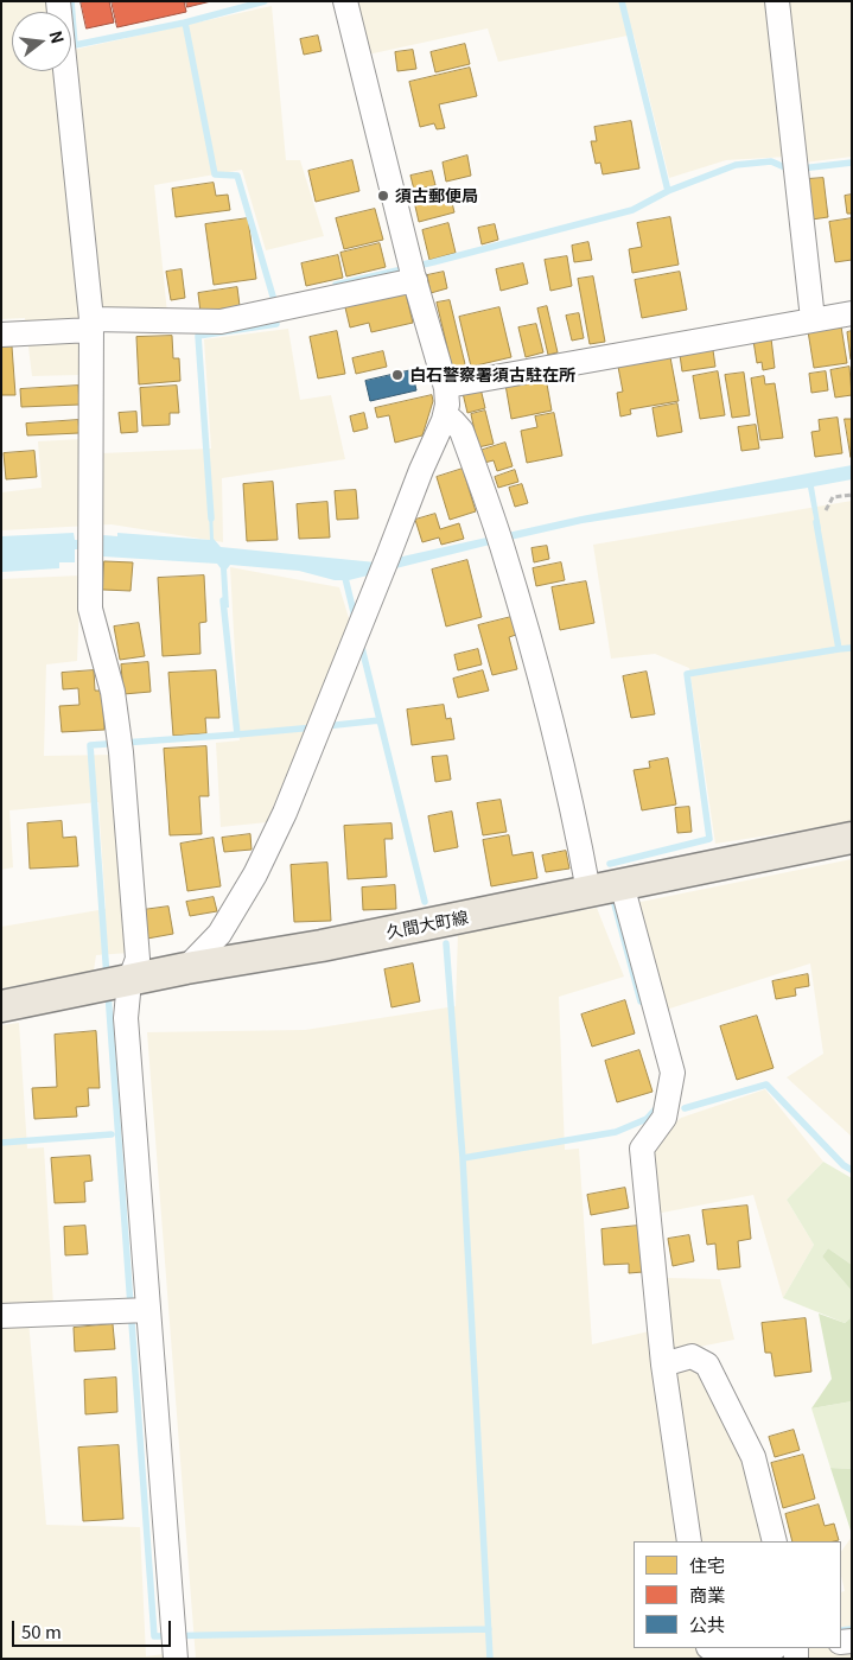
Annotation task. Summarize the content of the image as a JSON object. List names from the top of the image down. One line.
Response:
{"streets":{"main road":["久間大町線"]},"places":["須古郵便局","白石警察署須古駐在所"],"legend":["住宅","商業","公共"],"scale_bar":"50 m","north":"right"}
